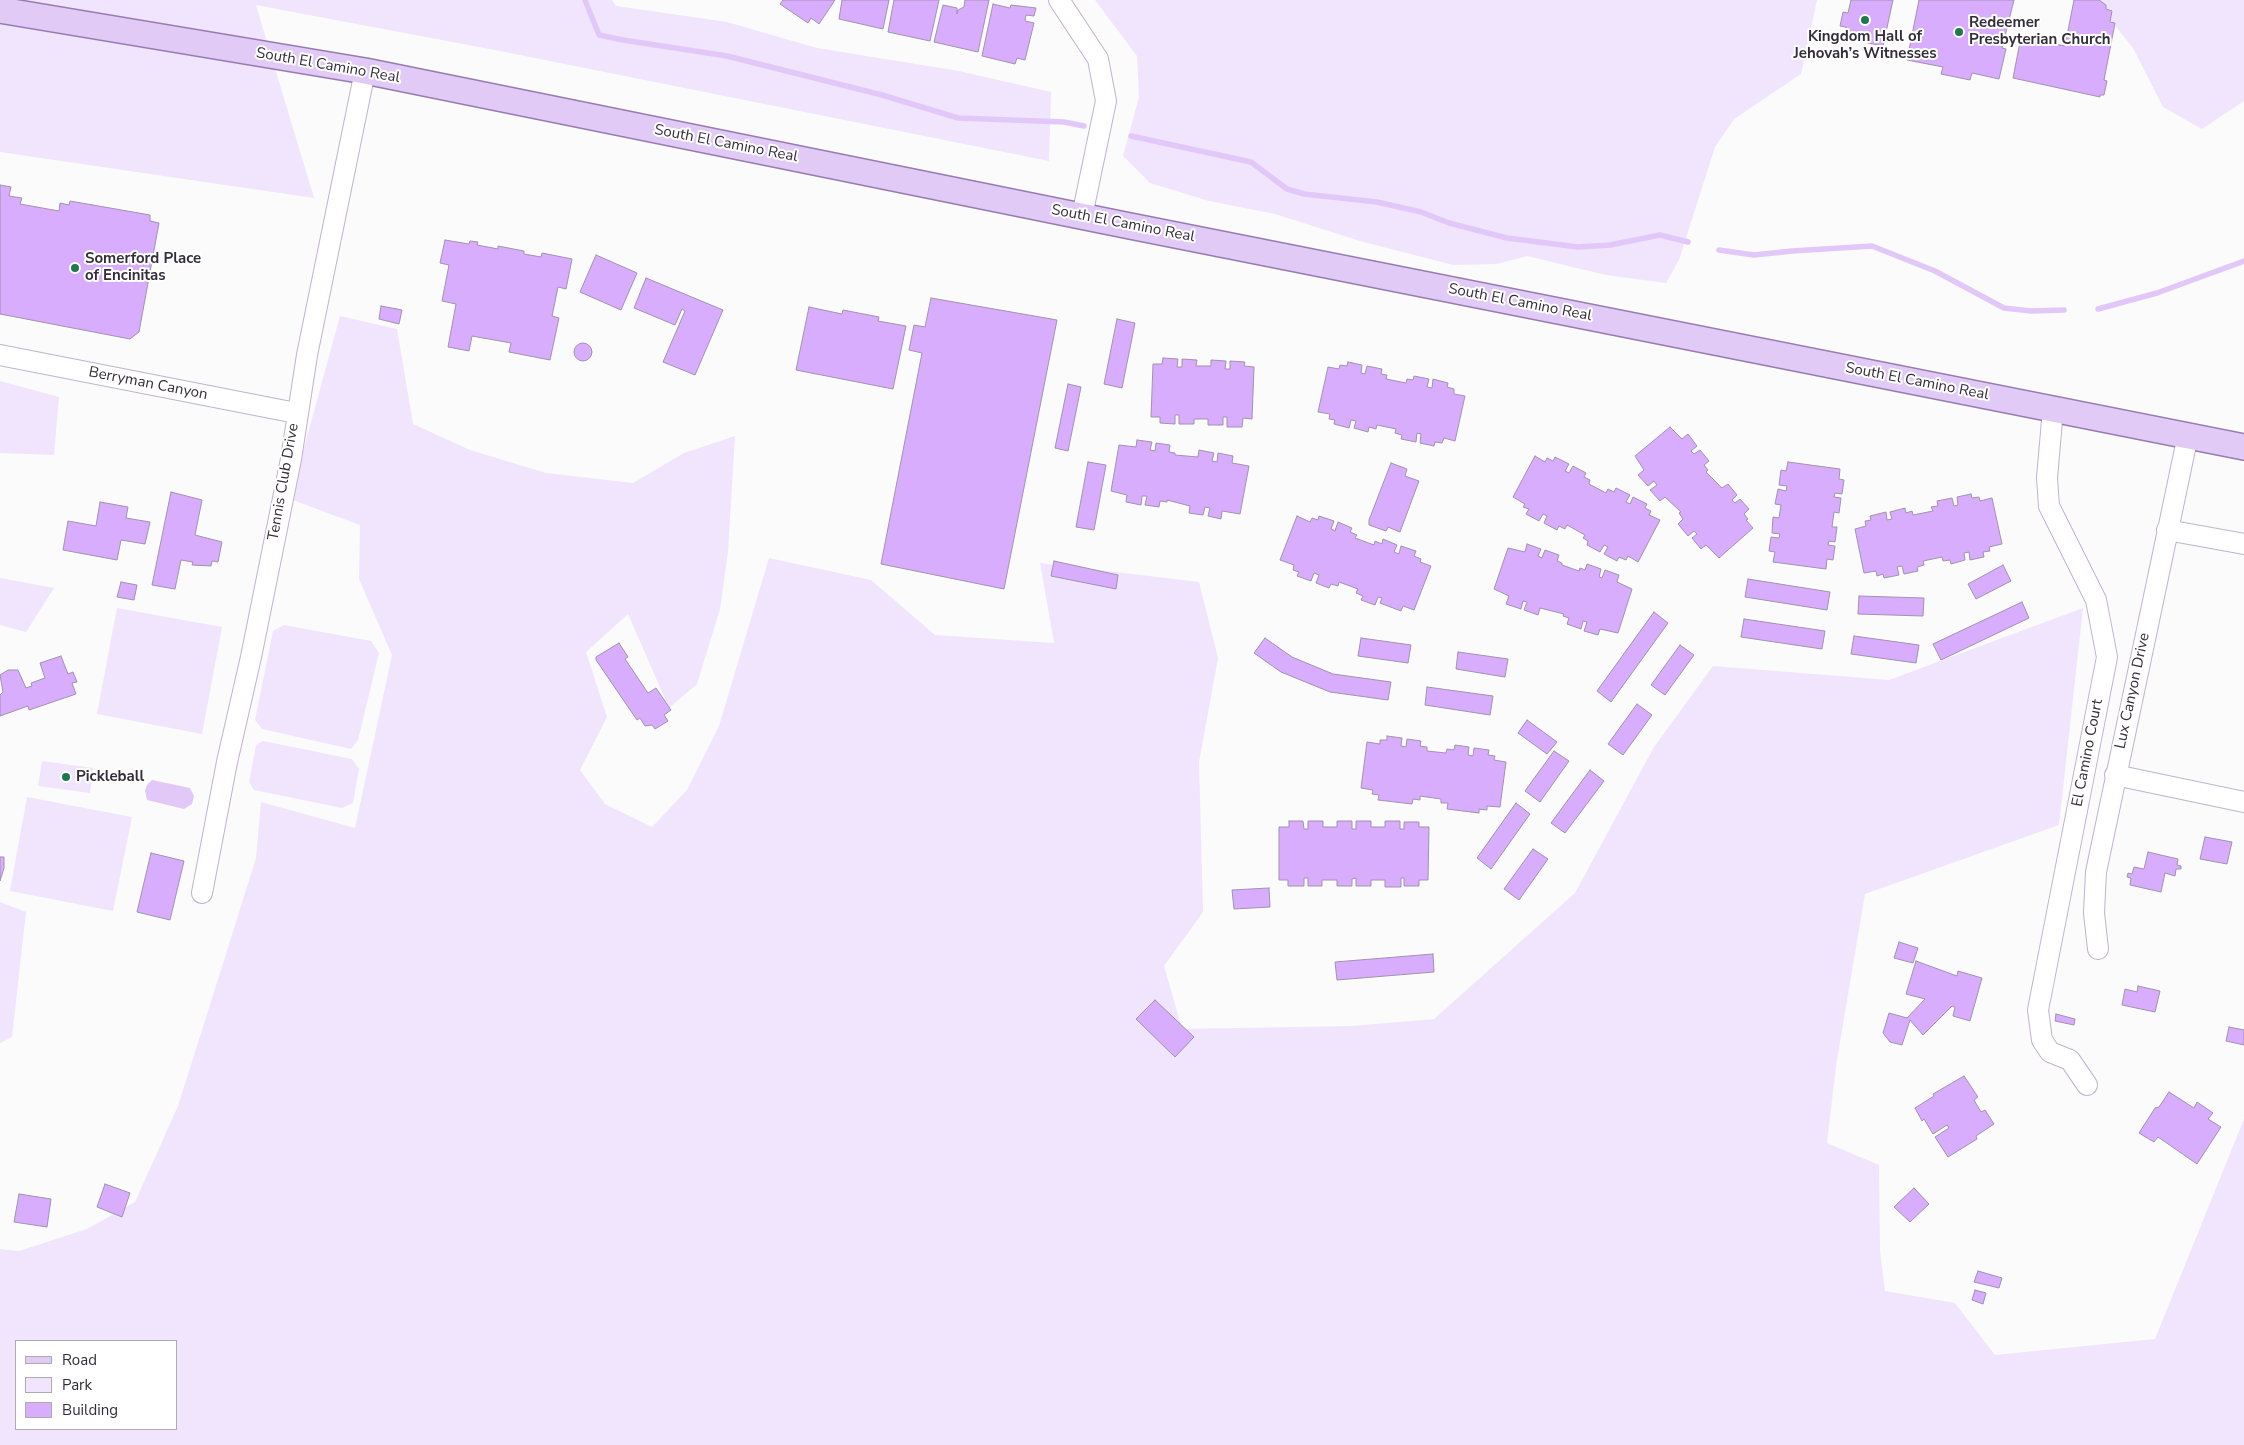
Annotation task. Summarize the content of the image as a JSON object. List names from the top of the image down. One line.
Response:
{"streets":{"main road":["South El Camino Real"],"street":["Berryman Canyon","Tennis Club Drive","Lux Canyon Drive","El Camino Court"]},"crossings":[["South El Camino Real","Tennis Club Drive"],["South El Camino Real","Lux Canyon Drive"],["South El Camino Real","El Camino Court"],["Berryman Canyon","Tennis Club Drive"]],"places":["Kingdom Hall of Jehovah’s Witnesses","Redeemer Presbyterian Church","Somerford Place of Encinitas","Pickleball"],"legend":["Road","Park","Building"]}
